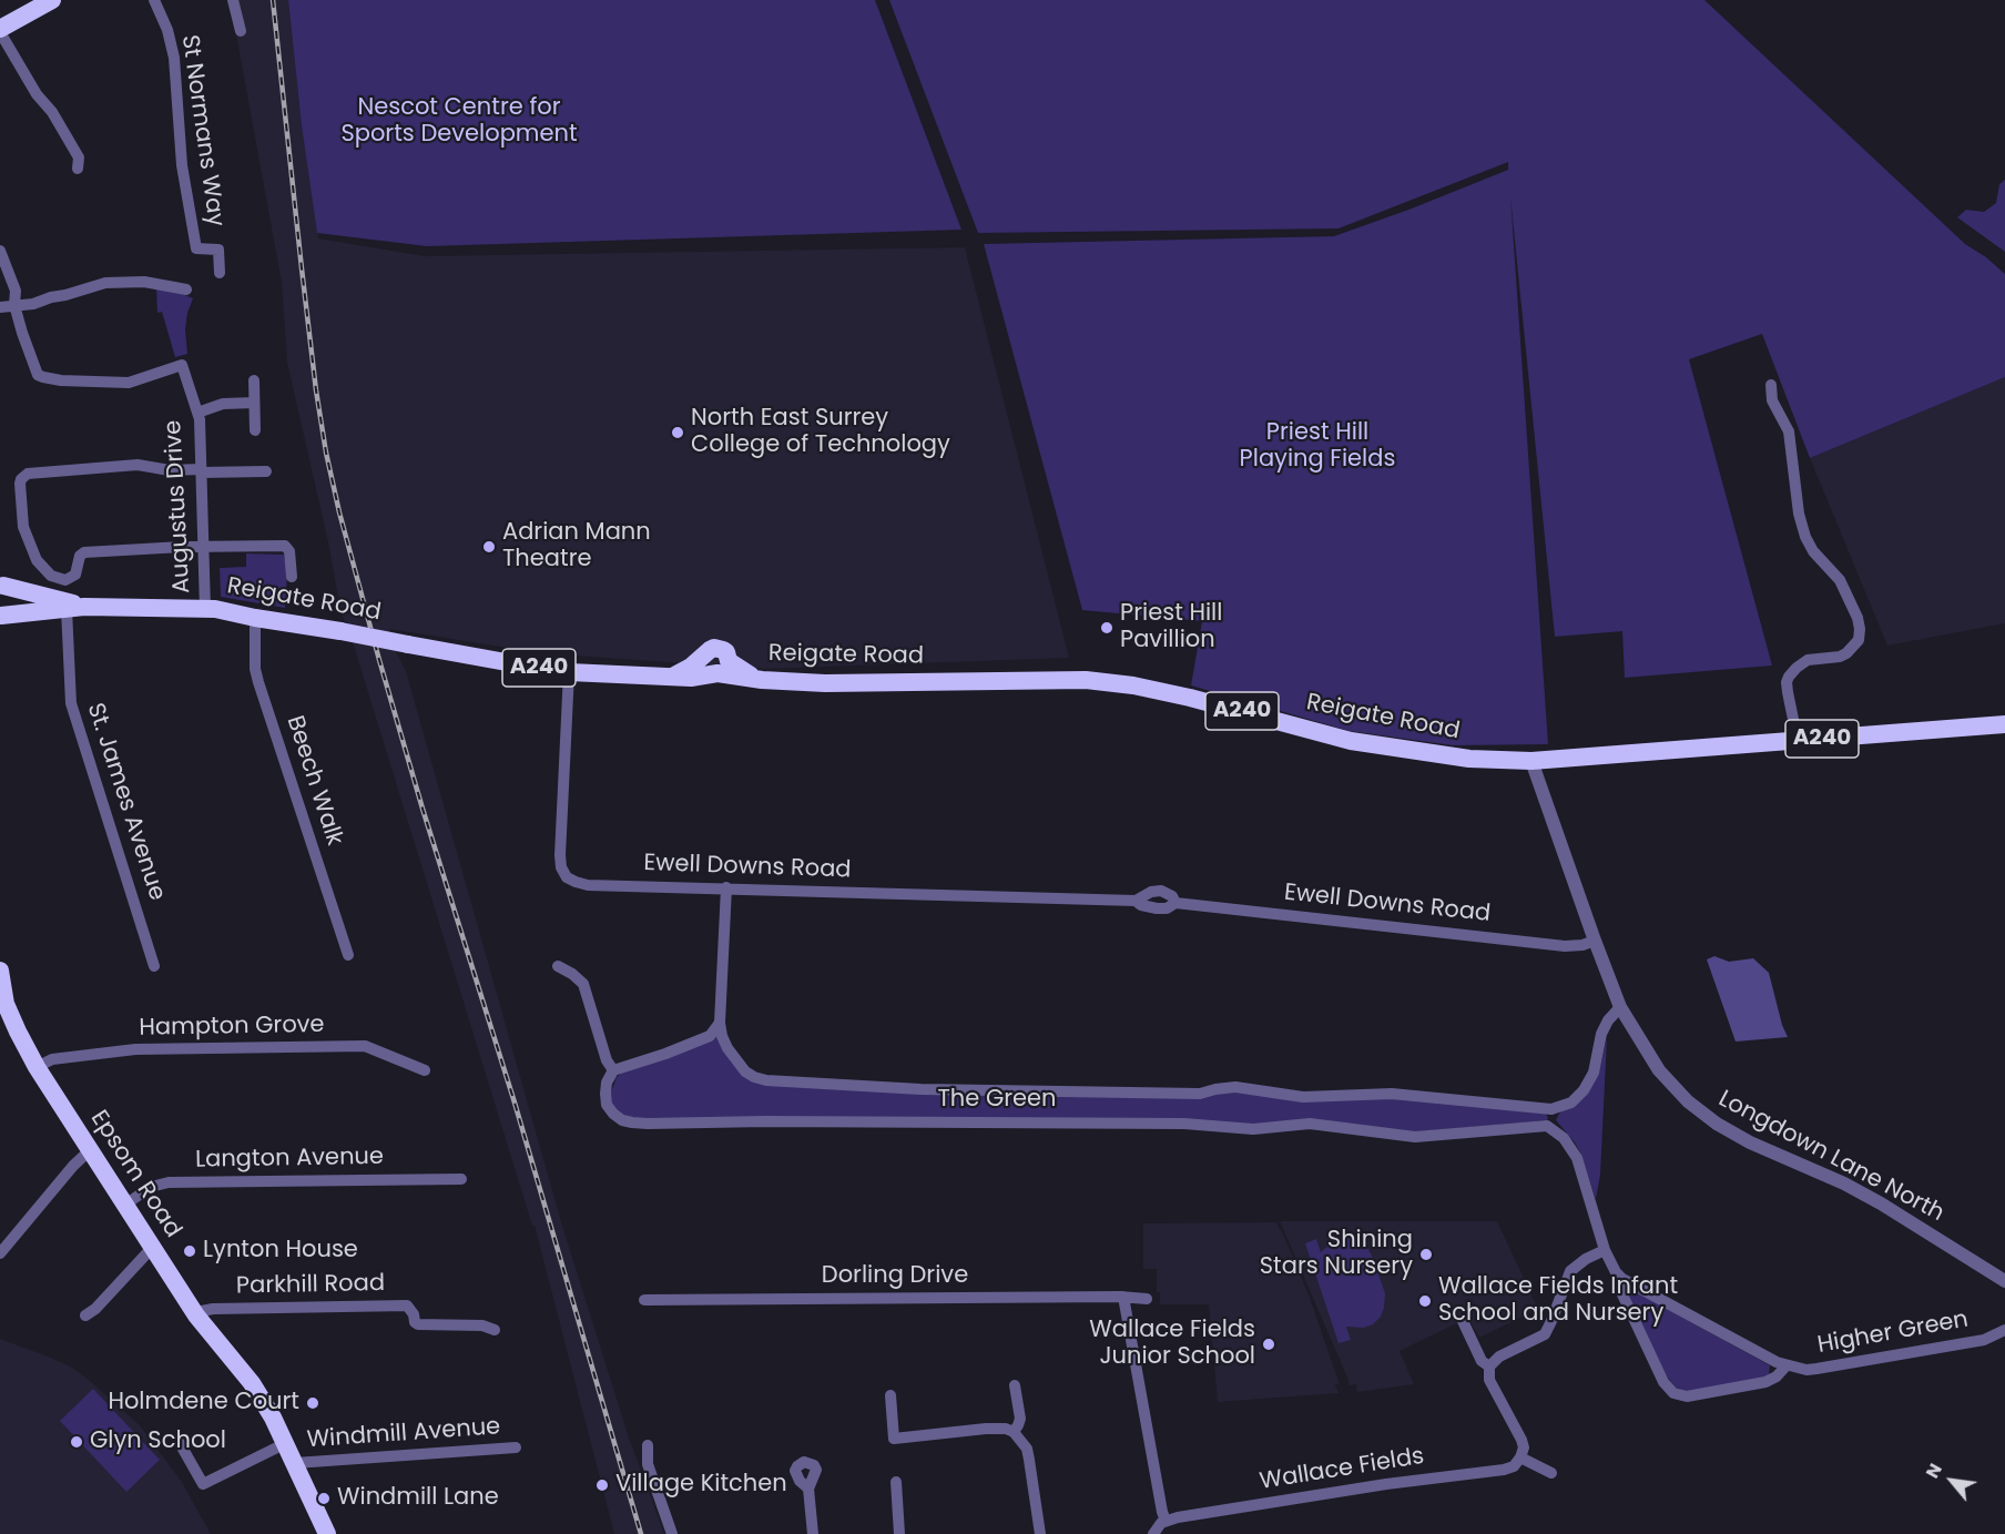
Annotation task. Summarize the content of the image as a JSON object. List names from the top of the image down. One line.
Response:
{"streets":{"highway":["Reigate Road","A240","Epsom Road"],"street":["St Normans Way","Augustus Drive","Beech Walk","St. James Avenue","Ewell Downs Road","Hampton Grove","The Green","Longdown Lane North","Langton Avenue","Dorling Drive","Parkhill Road","Higher Green","Windmill Avenue","Wallace Fields"]},"crossings":[["Augustus Drive","Reigate Road"],["Reigate Road","Beech Walk"],["Reigate Road","St. James Avenue"],["Reigate Road","Ewell Downs Road"],["Reigate Road","Longdown Lane North"],["Ewell Downs Road","The Green"],["Ewell Downs Road","Longdown Lane North"],["Hampton Grove","Epsom Road"],["Langton Avenue","Epsom Road"],["Epsom Road","Parkhill Road"],["Epsom Road","Windmill Avenue"]],"parks":["Nescot Centre for Sports Development","Priest Hill Playing Fields"],"places":["North East Surrey College of Technology","Adrian Mann Theatre","Priest Hill Pavillion","Lynton House","Shining Stars Nursery","Wallace Fields Infant School and Nursery","Wallace Fields Junior School","Holmdene Court","Glyn School","Village Kitchen","Windmill Lane"],"north":"top left"}
